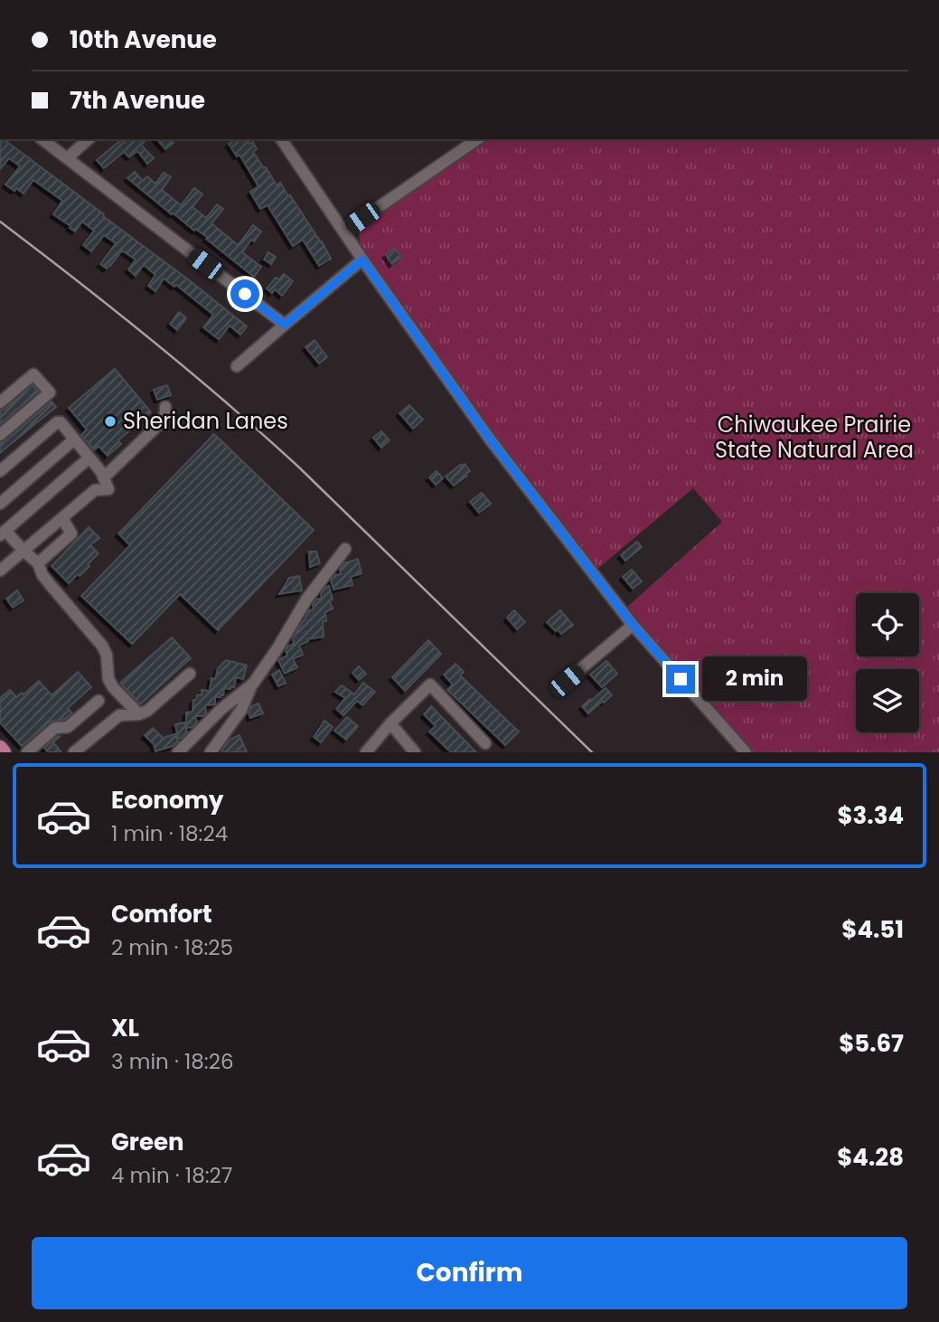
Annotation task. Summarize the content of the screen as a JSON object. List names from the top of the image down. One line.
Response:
{"parks":["Chiwaukee Prairie State Natural Area"],"places":["Sheridan Lanes"],"page":{"banner":["10th Avenue","7th Avenue"],"bubble":"2 min","list":[{"name":"Economy","note":"1 min · 18:24","value":"$3.34"},{"name":"Comfort","note":"2 min · 18:25","value":"$4.51"},{"name":"XL","note":"3 min · 18:26","value":"$5.67"},{"name":"Green","note":"4 min · 18:27","value":"$4.28"}],"buttons":"Confirm"}}
